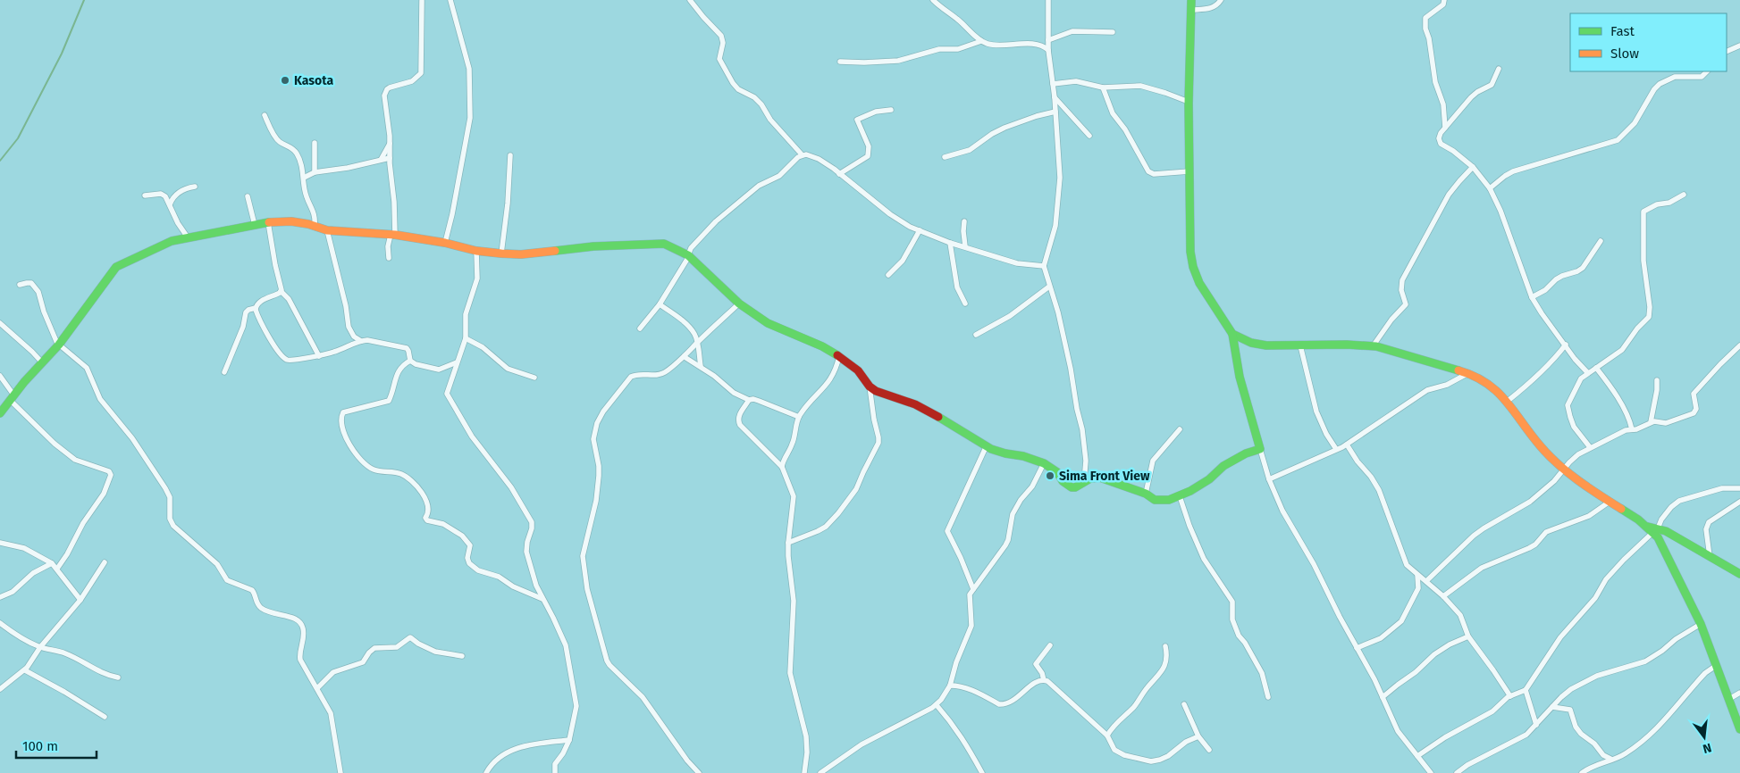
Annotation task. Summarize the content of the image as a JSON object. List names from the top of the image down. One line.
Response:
{"places":["Kasota","Sima Front View"],"legend":["Fast","Slow"],"scale_bar":"100 m","north":"bottom"}
